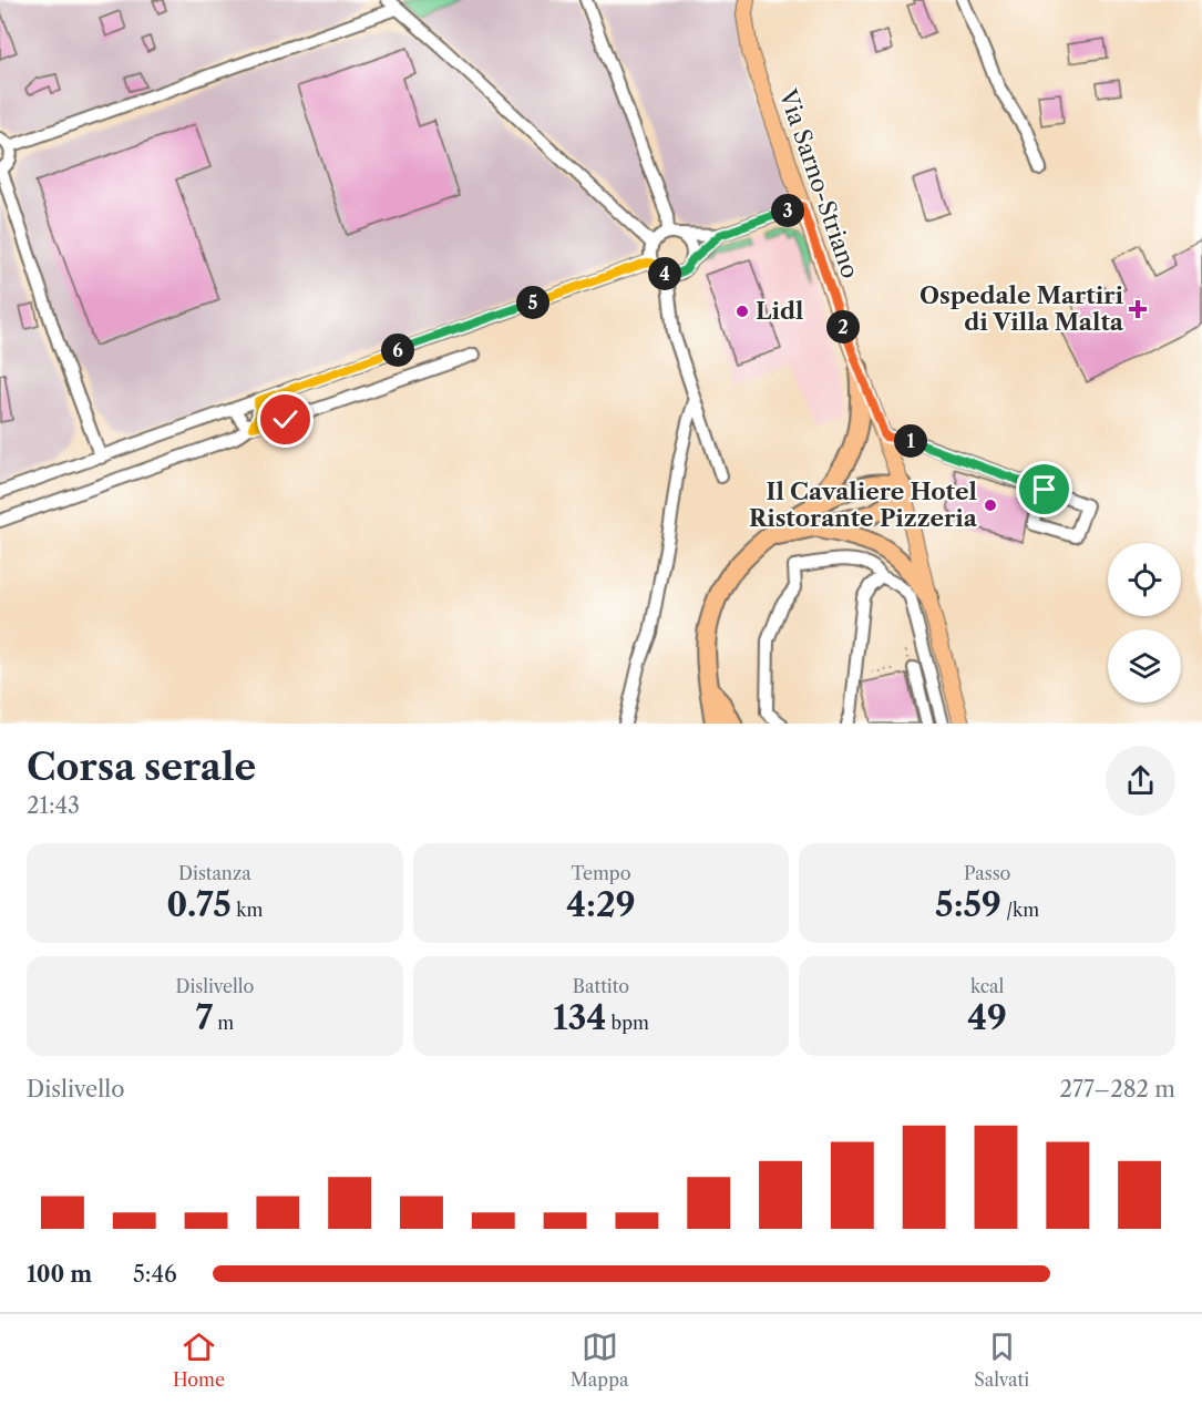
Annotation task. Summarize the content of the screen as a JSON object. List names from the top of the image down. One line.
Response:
{"streets":{"main road":["Via Sarno-Striano"]},"places":{"health":["Ospedale Martiri di Villa Malta"],"other":["Lidl","Il Cavaliere Hotel Ristorante Pizzeria"]},"page":{"pins":["3","4","5","2","6","1"],"heading":["Corsa serale","21:43"],"stats":[["Distanza","0.75 km"],["Tempo","4:29"],["Passo","5:59 /km"],["Dislivello","7 m"],["Battito","134 bpm"],["kcal","49"]],"chart":["Dislivello","277–282 m"],"list":[{"name":"100 m","note":"5:46"}],"tabs":["Home","Mappa","Salvati"]}}
